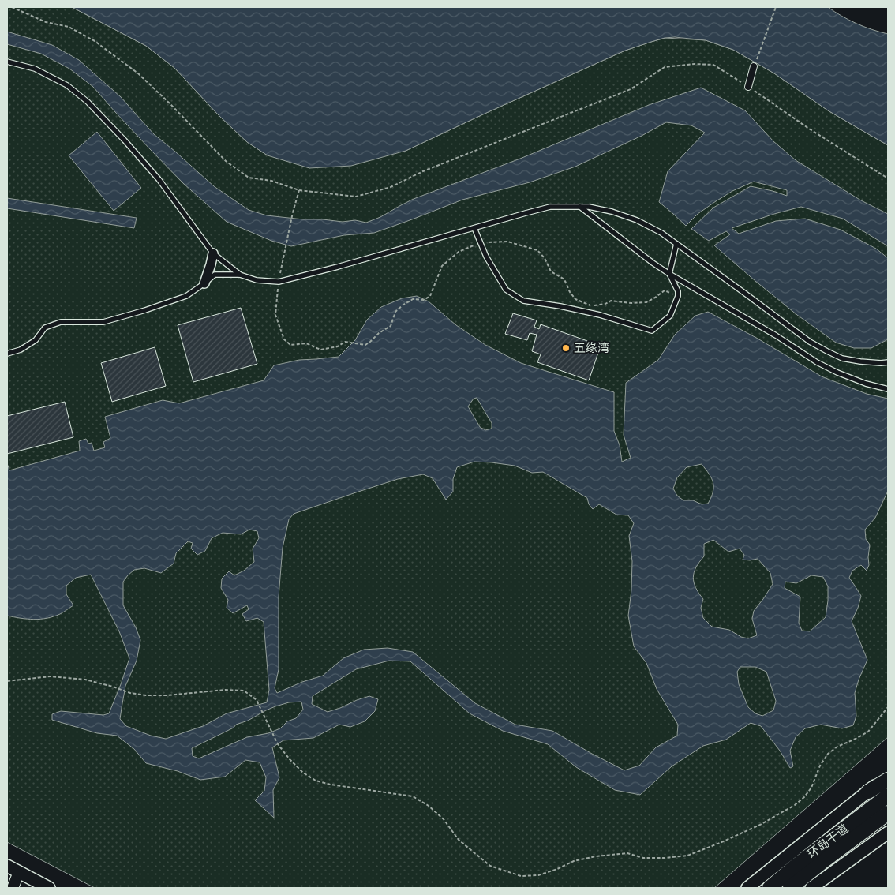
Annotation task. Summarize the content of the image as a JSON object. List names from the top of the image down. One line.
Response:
{"streets":{"highway":["环岛干道"]},"places":["五缘湾"]}
